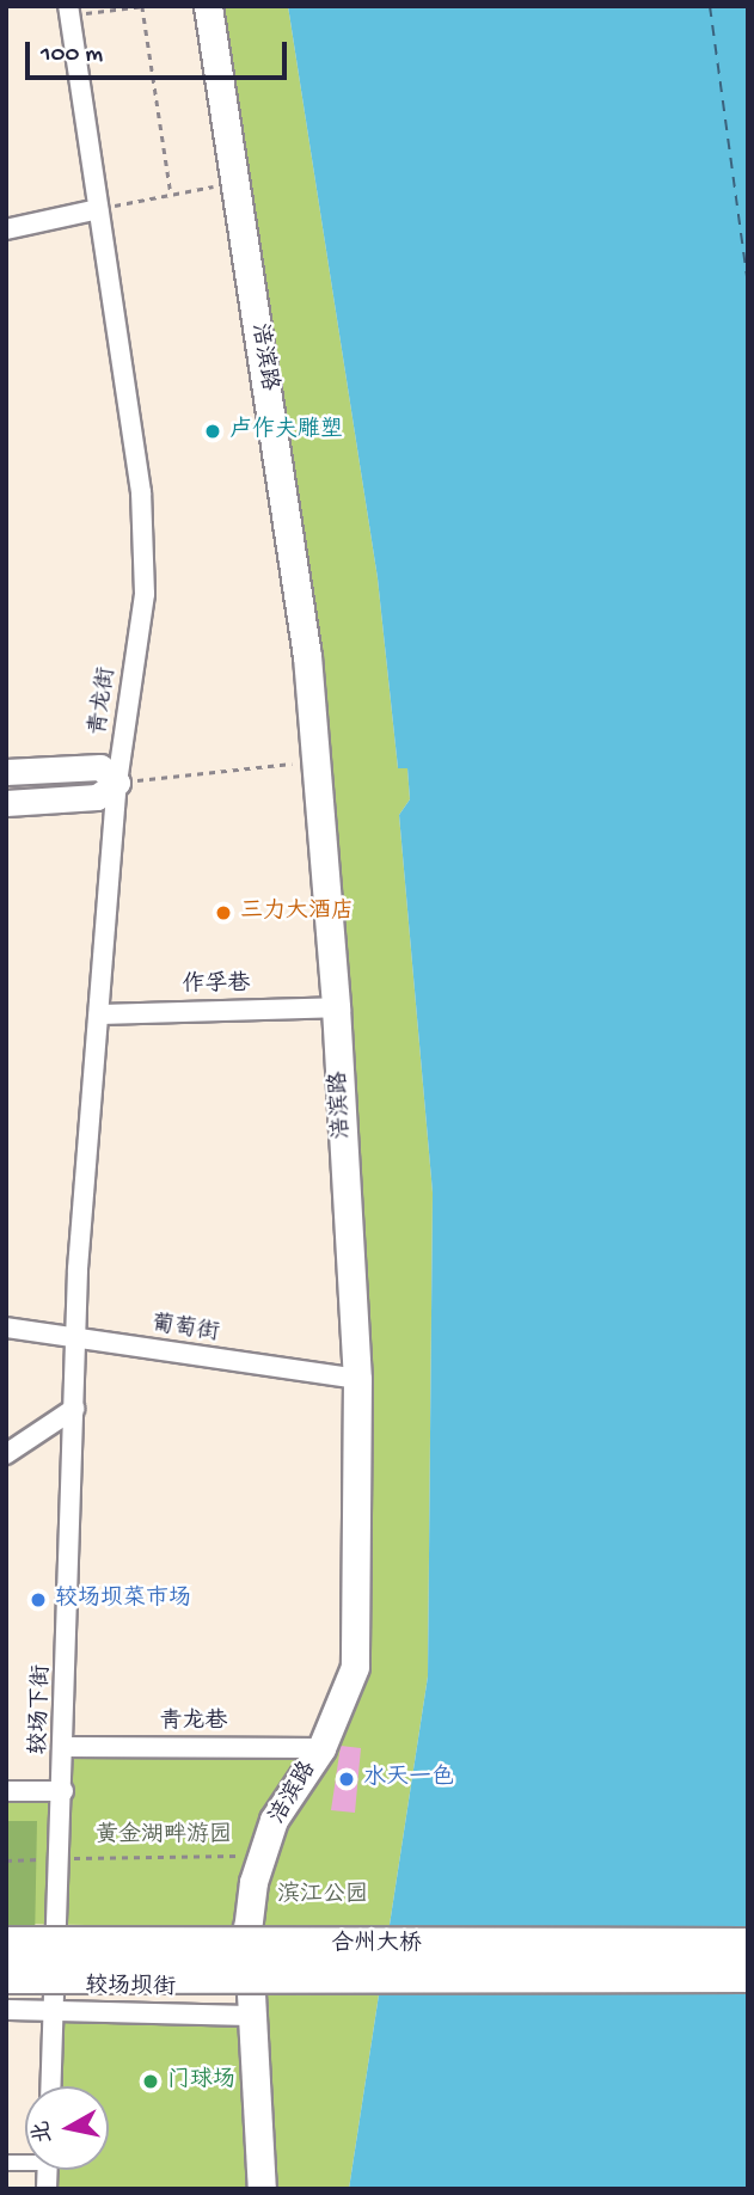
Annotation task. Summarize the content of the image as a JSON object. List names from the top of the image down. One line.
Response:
{"streets":{"highway":["合州大桥"],"main road":["涪滨路"],"street":["青龙街","作孚巷","葡萄街","较场下街","青龙巷","较场坝街"]},"crossings":[["涪滨路","作孚巷"],["涪滨路","葡萄街"],["涪滨路","青龙巷"],["涪滨路","较场坝街"],["青龙街","作孚巷"],["青龙街","葡萄街"],["青龙街","较场下街"],["较场下街","青龙巷"],["较场下街","较场坝街"]],"parks":["黄金湖畔游园","滨江公园"],"places":["卢作夫雕塑","三力大酒店","较场坝菜市场","水天一色","门球场"],"scale_bar":"100 m","north":"left"}
